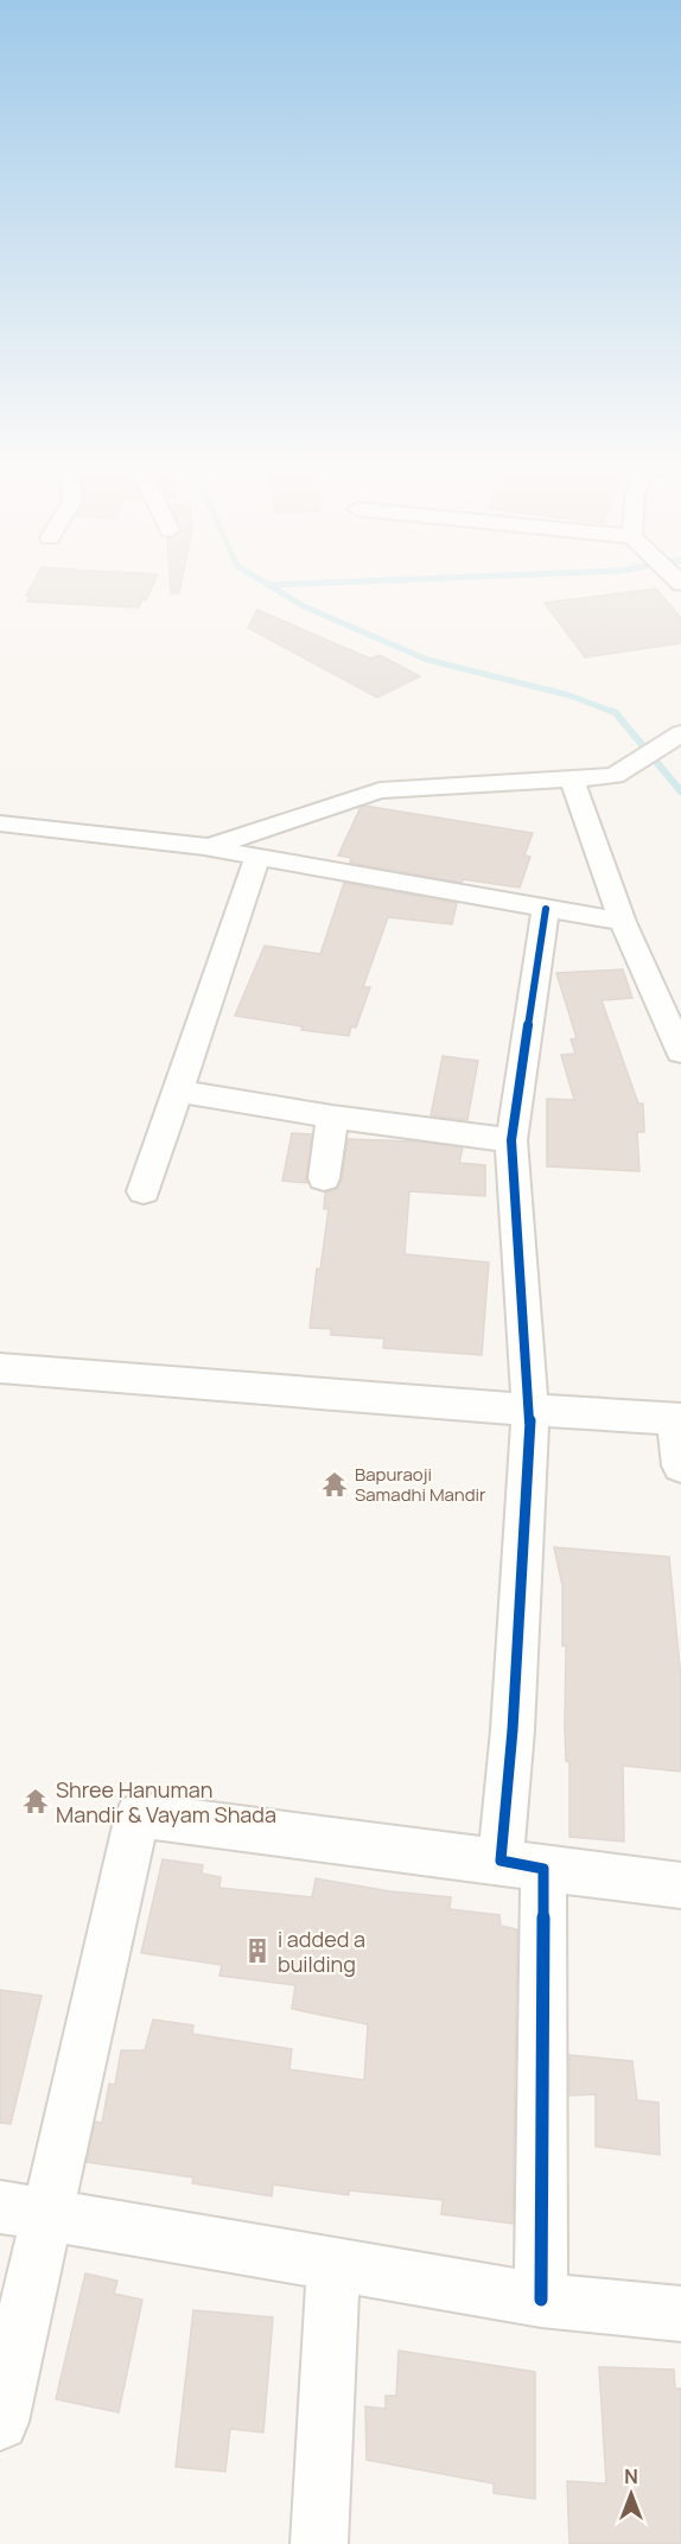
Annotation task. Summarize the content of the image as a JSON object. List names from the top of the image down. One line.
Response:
{"places":{"temple":["Bapuraoji Samadhi Mandir","Shree Hanuman Mandir & Vayam Shada"],"building":["i added a building"]},"north":"top"}
